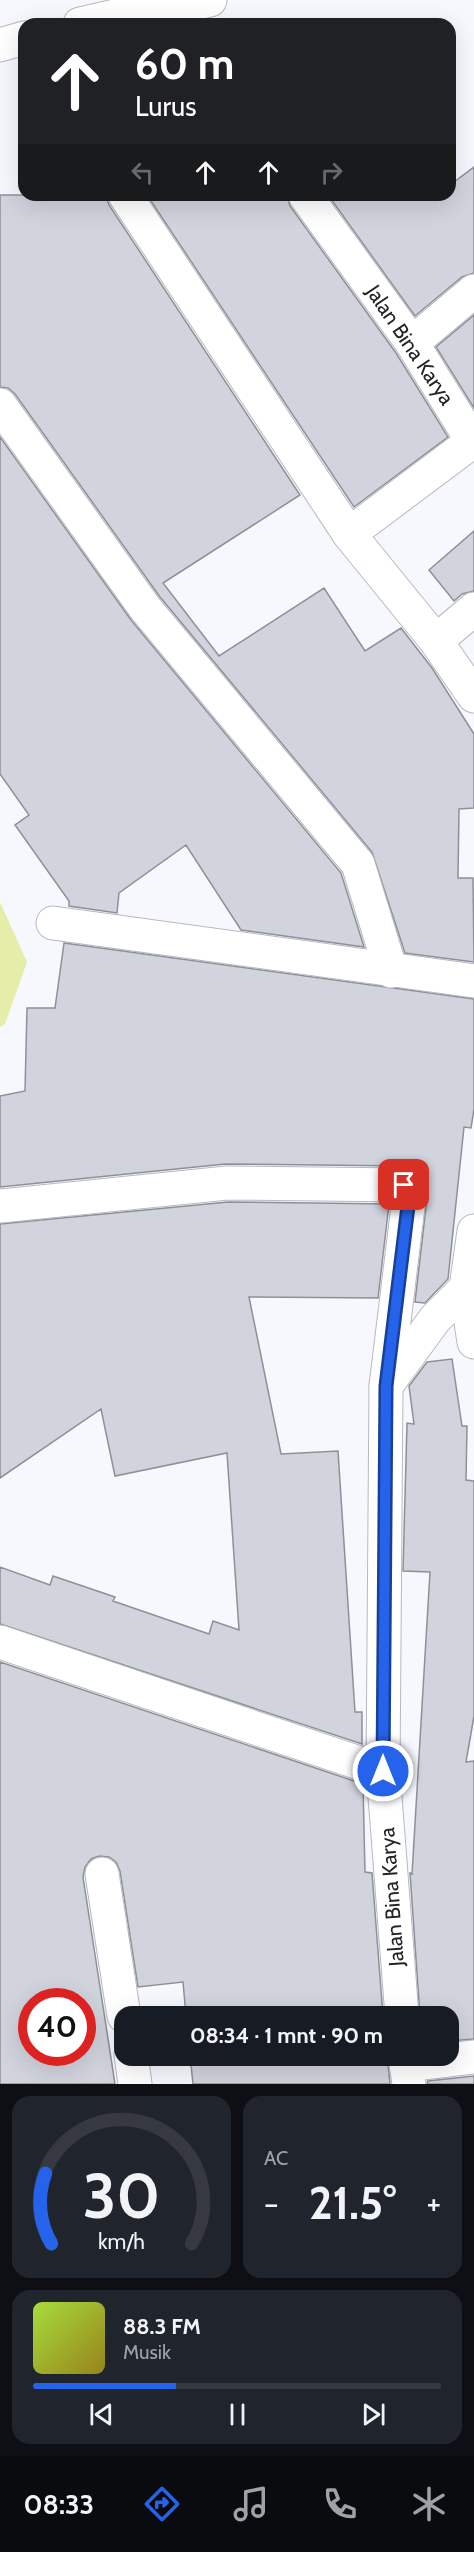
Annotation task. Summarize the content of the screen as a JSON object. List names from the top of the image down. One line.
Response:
{"streets":{"street":["Jalan Bina Karya"]},"page":{"turn":["60 m","Lurus"],"limit":"40","trip":"08:34 · 1 mnt · 90 m","tile":"AC","heat":["−","21.5°","+"],"song":["88.3 FM","Musik"],"tabs":"08:33","gauge":["30","km/h"]}}
